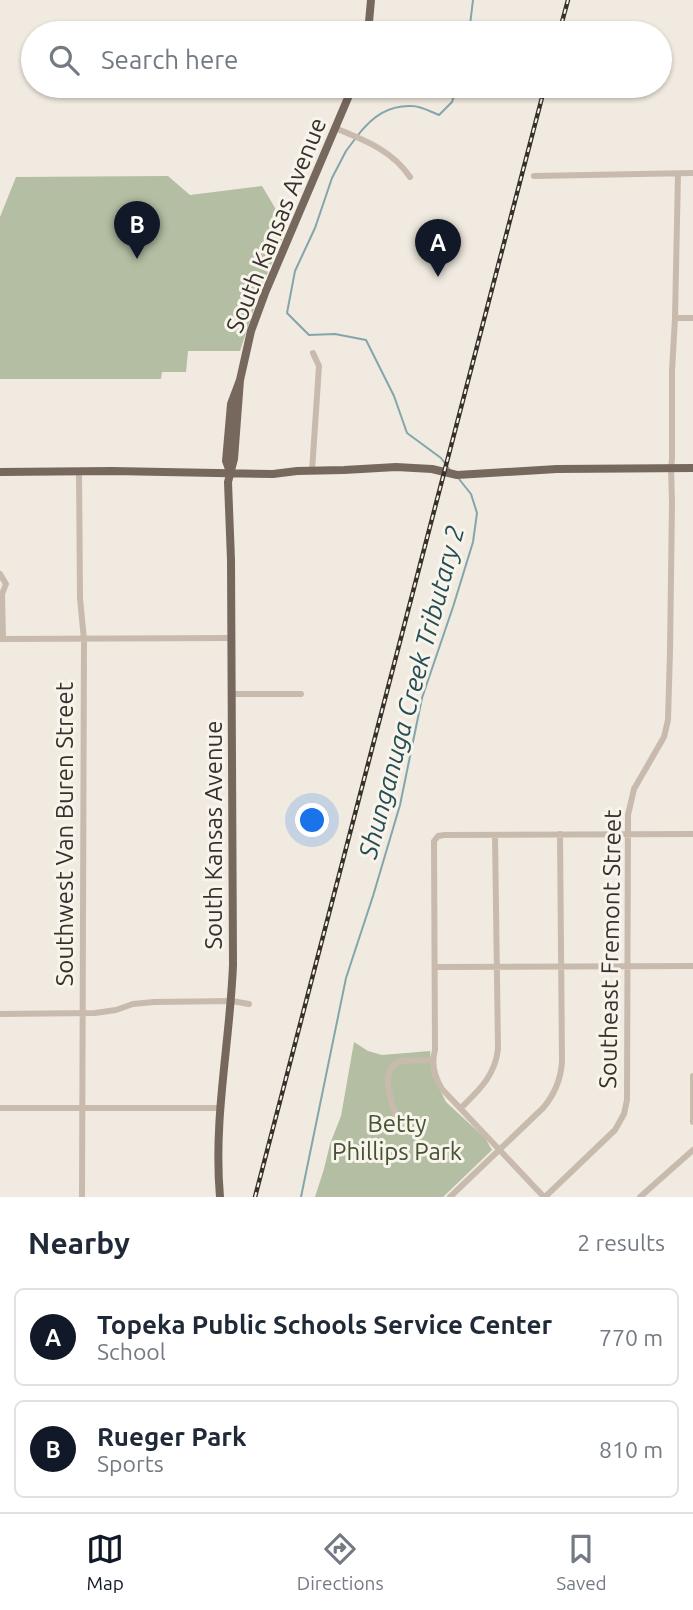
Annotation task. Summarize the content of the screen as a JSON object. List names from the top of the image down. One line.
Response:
{"streets":{"main road":["South Kansas Avenue"],"street":["Southwest Van Buren Street","Southeast Fremont Street"]},"water":["Shunganuga Creek Tributary 2"],"parks":["Betty Phillips Park"],"page":{"search":"Search here","pins":["B","A"],"heading":["Nearby","2 results"],"list":[{"mark":"A","name":"Topeka Public Schools Service Center","note":"School","value":"770 m"},{"mark":"B","name":"Rueger Park","note":"Sports","value":"810 m"}],"nav":["Map","Directions","Saved"]}}
